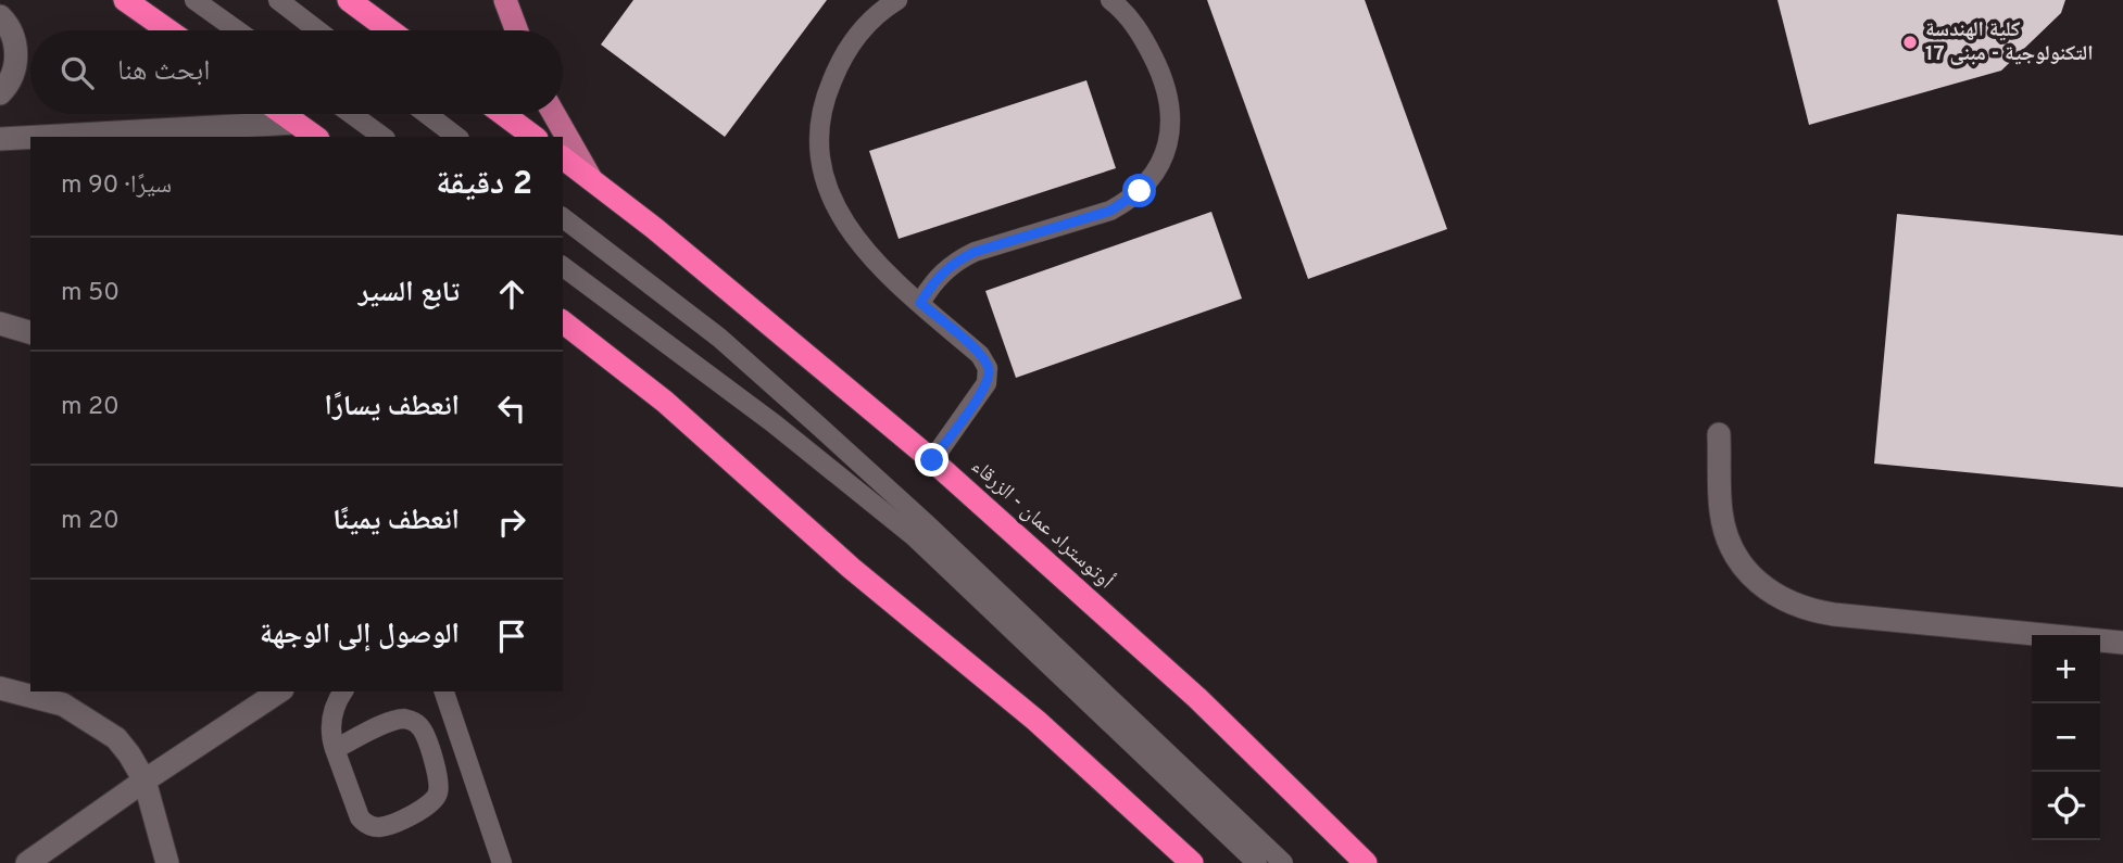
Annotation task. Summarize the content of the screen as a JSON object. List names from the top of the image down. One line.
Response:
{"streets":{"highway":["أوتوستراد عمان - الزرقاء"]},"places":["كلية الهندسة التكنولوجية - مبنى 17"],"page":{"search":"ابحث هنا","heading":["2 دقيقة","سيرًا · 90 m"],"list":[["تابع السير","50 m"],["انعطف يسارًا","20 m"],["انعطف يمينًا","20 m"],"الوصول إلى الوجهة"],"map_buttons":["+","−"]}}
